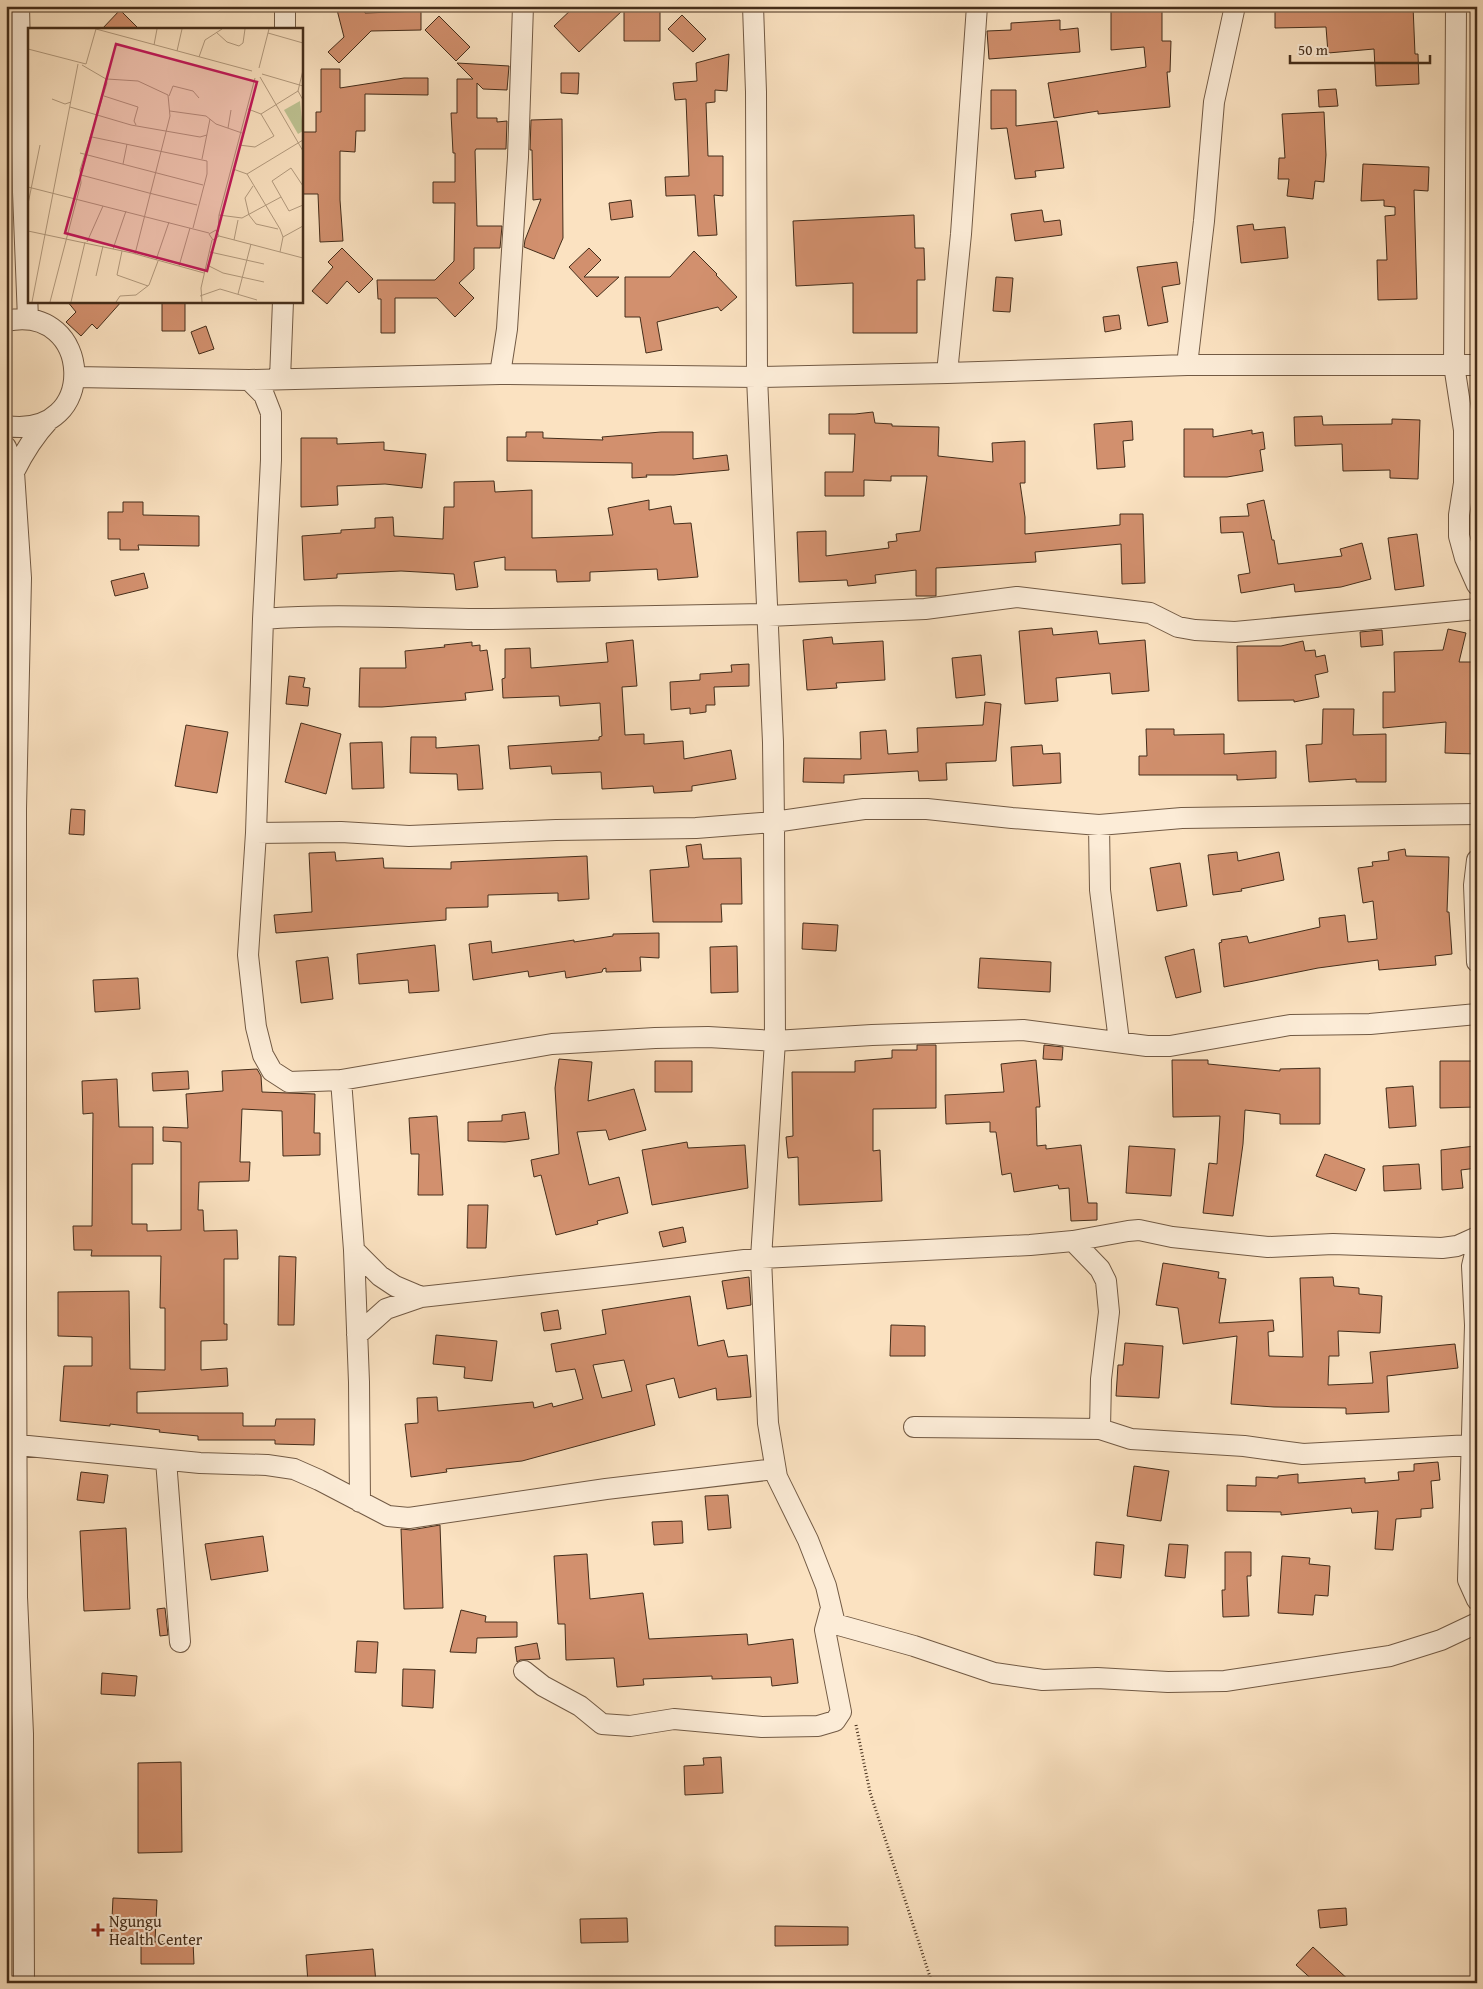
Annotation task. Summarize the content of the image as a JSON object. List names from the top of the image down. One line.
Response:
{"places":{"health":["Ngungu Health Center"]},"scale_bar":"50 m"}
